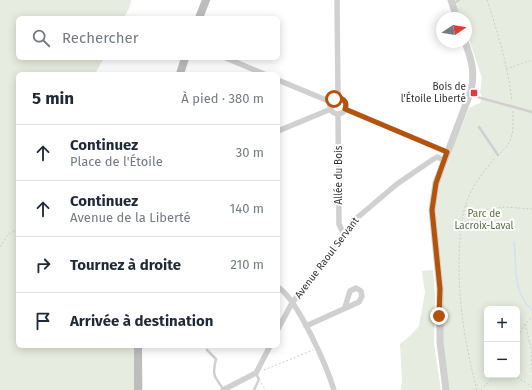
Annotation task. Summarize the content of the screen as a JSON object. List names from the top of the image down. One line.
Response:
{"streets":{"street":["Allée du Bois","Avenue Raoul Servant"]},"crossings":[["Allée du Bois","Avenue Raoul Servant"]],"parks":["Parc de Lacroix-Laval"],"places":{"transit":["Bois de l'Étoile Liberté"]},"north":"right","page":{"search":"Rechercher","heading":["5 min","À pied · 380 m"],"list":[["Continuez","Place de l'Étoile","30 m"],["Continuez","Avenue de la Liberté","140 m"],["Tournez à droite","210 m"],"Arrivée à destination"],"map_buttons":["+","−"]}}
